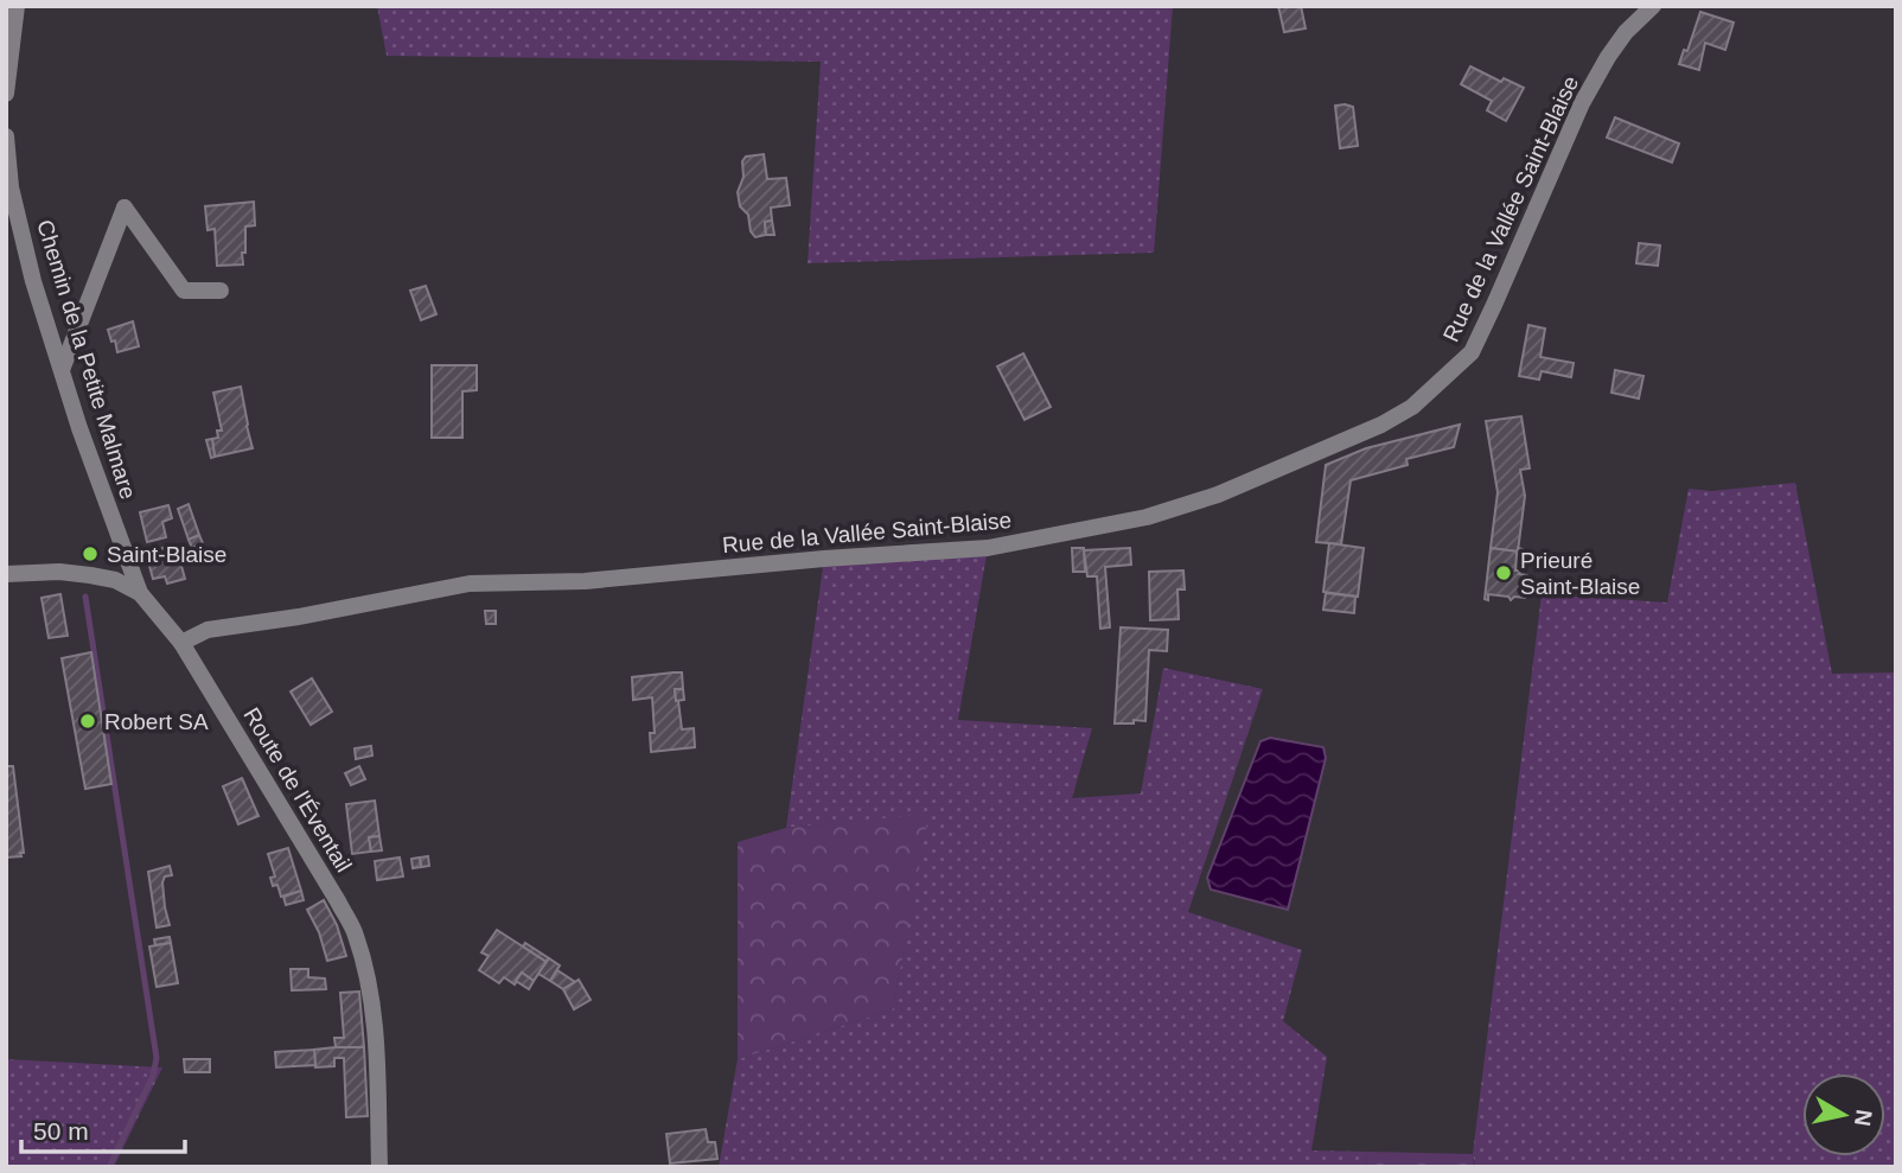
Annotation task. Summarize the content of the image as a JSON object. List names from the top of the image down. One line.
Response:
{"streets":{"street":["Rue de la Vallée Saint-Blaise","Chemin de la Petite Malmare","Route de l'Éventail"]},"crossings":[["Rue de la Vallée Saint-Blaise","Route de l'Éventail"],["Chemin de la Petite Malmare","Route de l'Éventail"]],"places":["Saint-Blaise","Prieuré Saint-Blaise","Robert SA"],"scale_bar":"50 m","north":"right"}
